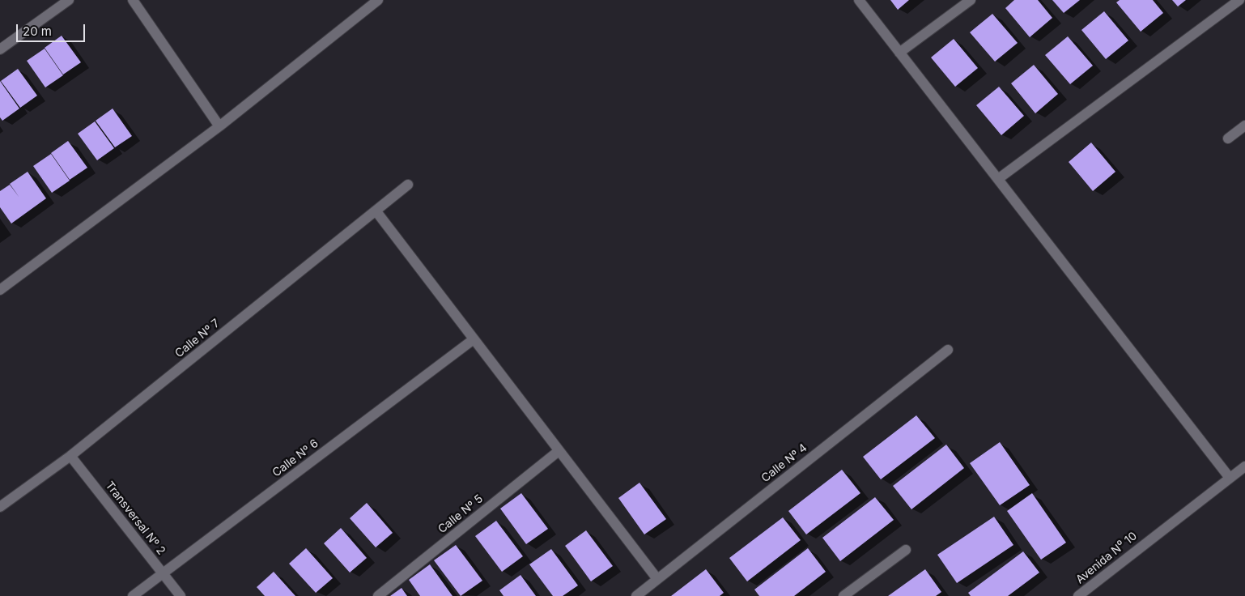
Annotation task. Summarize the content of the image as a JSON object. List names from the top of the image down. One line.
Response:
{"streets":{"street":["Calle Nº 7","Calle Nº 6","Calle Nº 4","Calle Nº 5","Transversal Nº 2","Avenida N⁰ 10"]},"crossings":[["Calle Nº 7","Transversal Nº 2"],["Calle Nº 6","Transversal Nº 2"]],"scale_bar":"20 m"}
